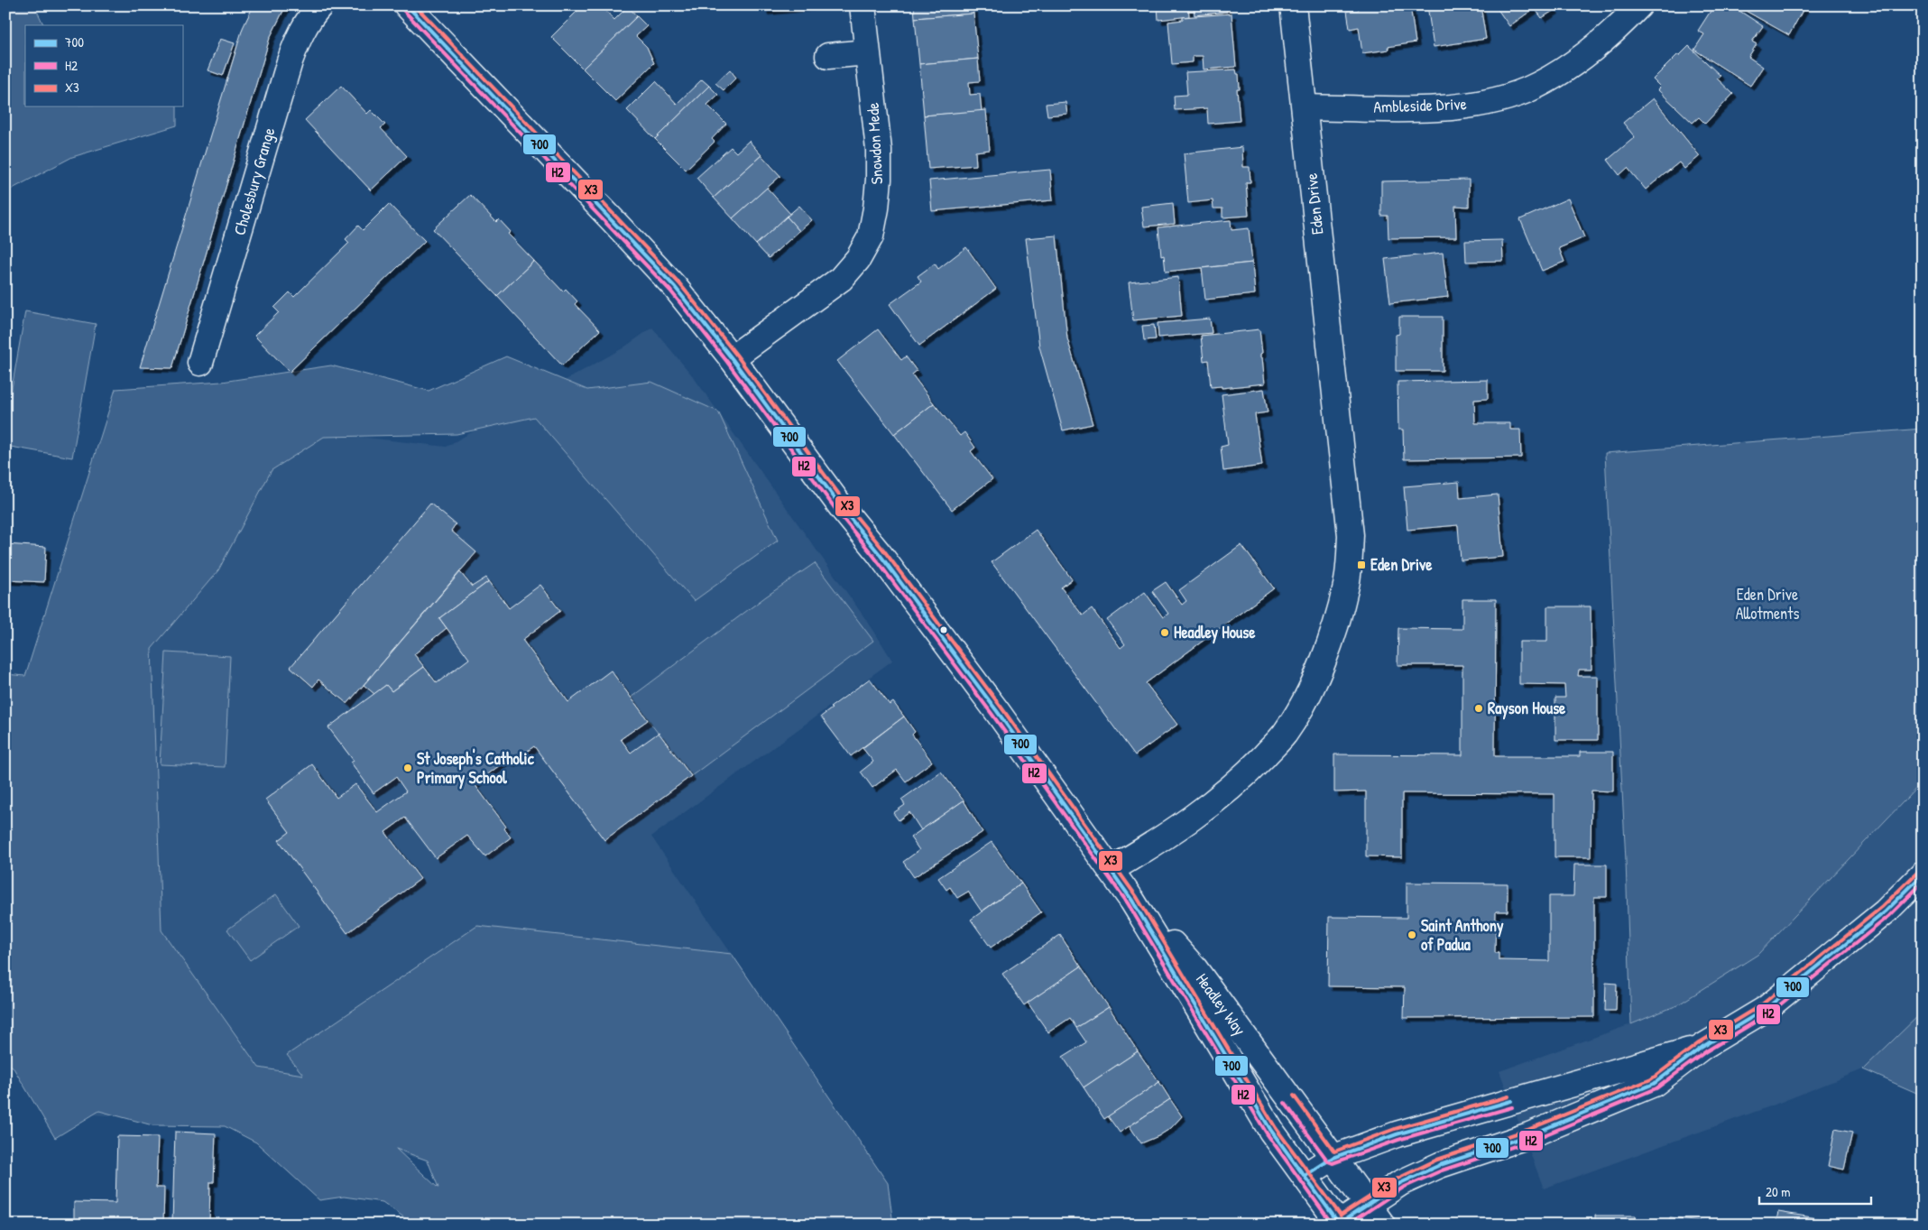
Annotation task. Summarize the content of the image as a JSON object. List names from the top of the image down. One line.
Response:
{"streets":{"street":["Ambleside Drive","Snowdon Mede","Cholesbury Grange","Eden Drive","Headley Way"]},"crossings":[["Ambleside Drive","Eden Drive"],["Snowdon Mede","Headley Way"],["Eden Drive","Headley Way"]],"parks":["Eden Drive Allotments"],"places":{"transit":["Eden Drive"],"other":["Headley House","Rayson House","St Joseph's Catholic Primary School","Saint Anthony of Padua"]},"lines":["transit line 700","transit line X3","transit line H2"],"legend":["700","H2","X3"],"scale_bar":"20 m"}
